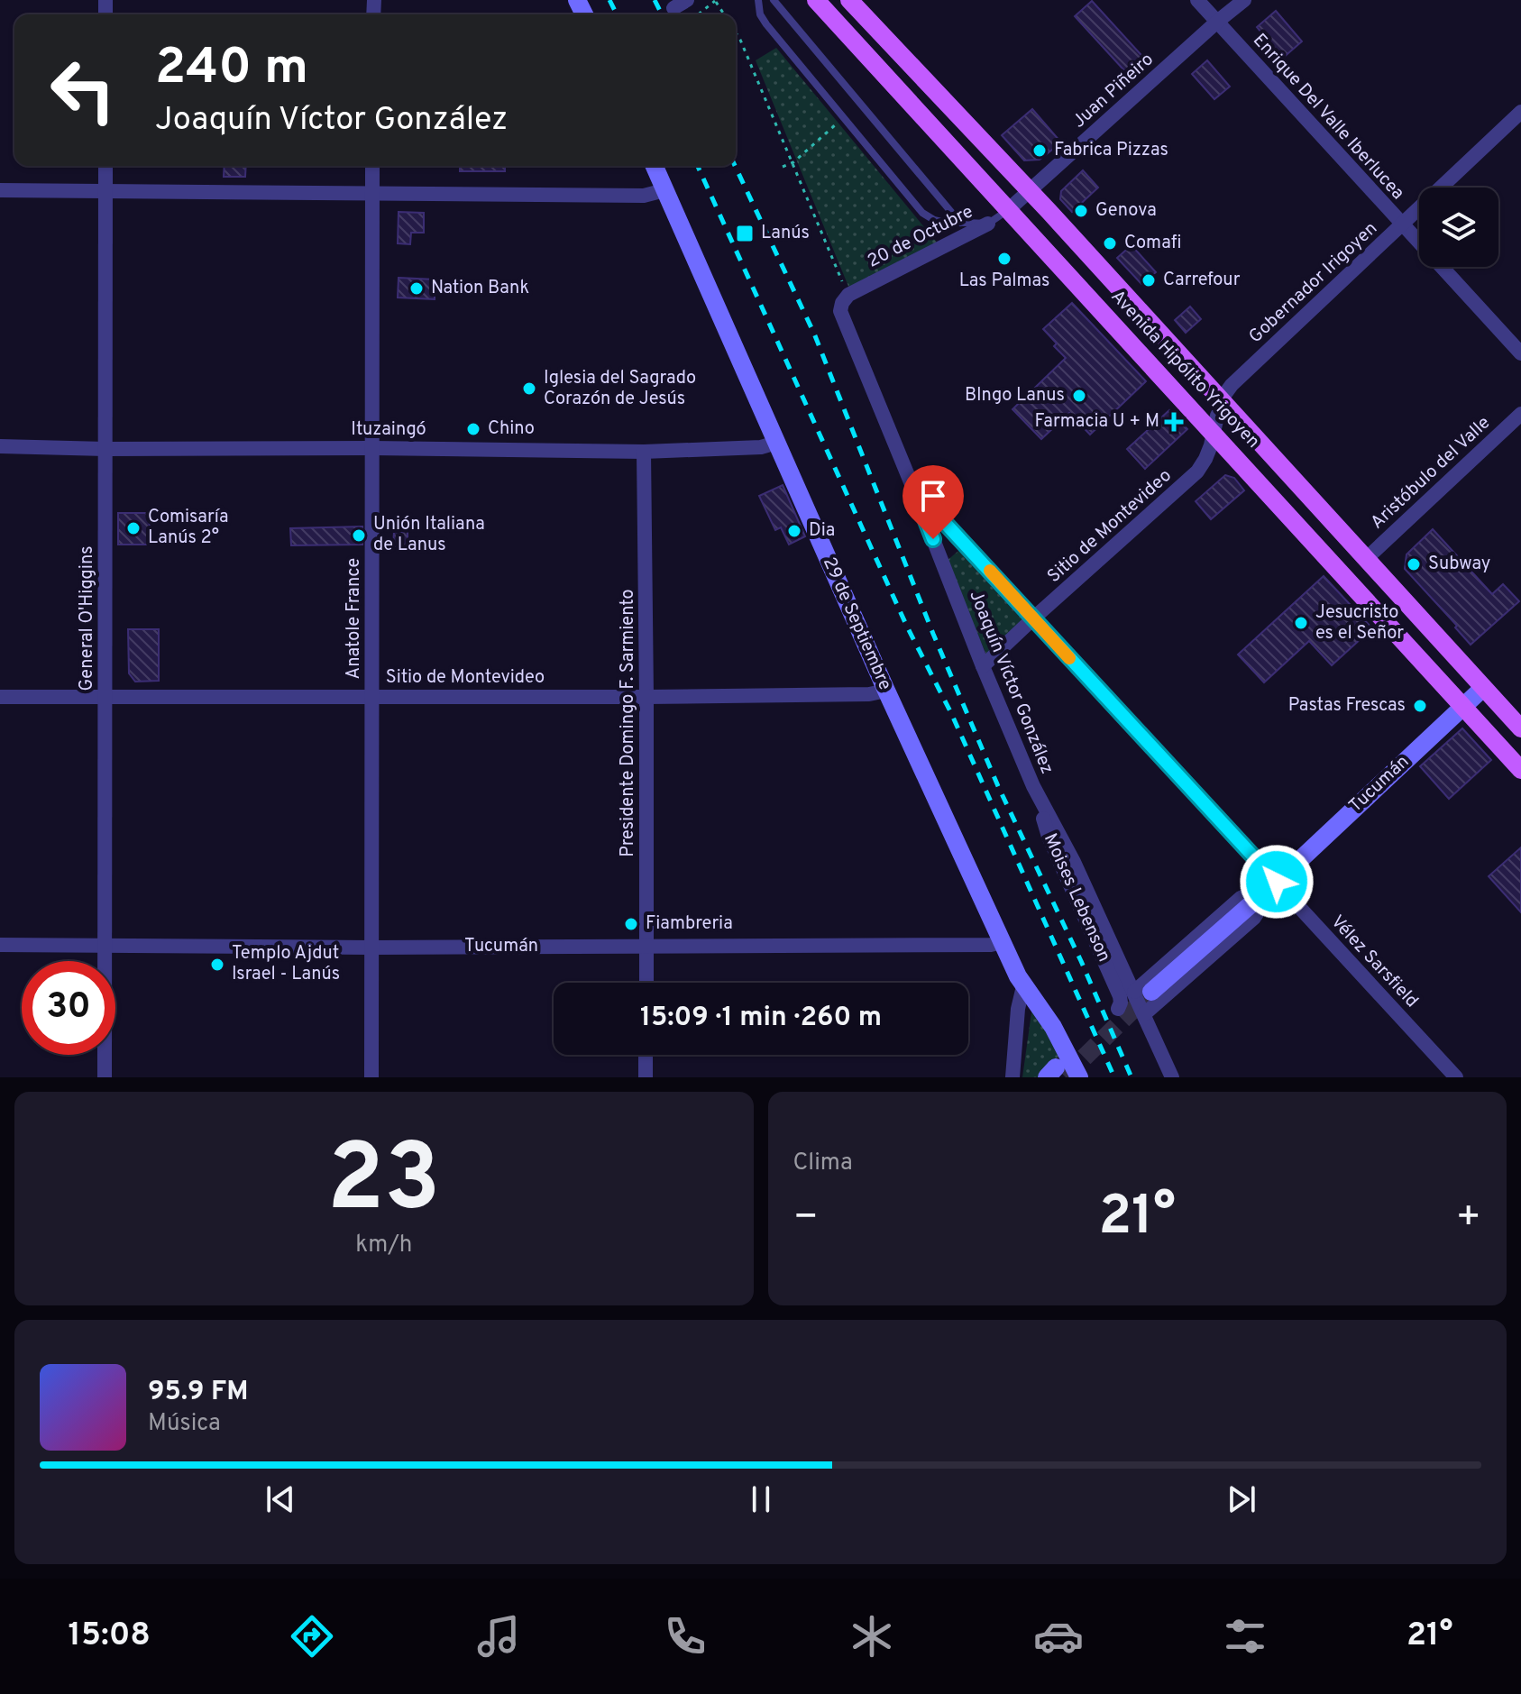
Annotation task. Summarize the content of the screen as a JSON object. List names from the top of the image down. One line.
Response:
{"streets":{"main road":["Avenida Hipólito Yrigoyen"],"street":["Juan Piñeiro","Enrique Del Valle Iberlucea","20 de Octubre","Gobernador Irigoyen","Ituzaingó","Aristóbulo del Valle","Sitio de Montevideo","General O'Higgins","Anatole France","29 de Septiembre","Joaquín Víctor González","Presidente Domingo F. Sarmiento","Tucumán","Moises Lebenson","Vélez Sarsfield"]},"crossings":[["Juan Piñeiro","Enrique Del Valle Iberlucea"],["Juan Piñeiro","20 de Octubre"],["Juan Piñeiro","Avenida Hipólito Yrigoyen"],["Enrique Del Valle Iberlucea","Gobernador Irigoyen"],["20 de Octubre","Avenida Hipólito Yrigoyen"],["20 de Octubre","Joaquín Víctor González"],["Gobernador Irigoyen","Avenida Hipólito Yrigoyen"],["Gobernador Irigoyen","Sitio de Montevideo"],["Avenida Hipólito Yrigoyen","Aristóbulo del Valle"],["Avenida Hipólito Yrigoyen","Sitio de Montevideo"],["Avenida Hipólito Yrigoyen","Tucumán"],["Ituzaingó","General O'Higgins"],["Ituzaingó","Anatole France"],["Ituzaingó","29 de Septiembre"],["Ituzaingó","Presidente Domingo F. Sarmiento"],["Sitio de Montevideo","General O'Higgins"],["Sitio de Montevideo","Anatole France"],["Sitio de Montevideo","29 de Septiembre"],["Sitio de Montevideo","Joaquín Víctor González"],["Sitio de Montevideo","Presidente Domingo F. Sarmiento"],["Sitio de Montevideo","Vélez Sarsfield"],["General O'Higgins","Tucumán"],["Anatole France","Tucumán"],["29 de Septiembre","Tucumán"],["Joaquín Víctor González","Tucumán"],["Joaquín Víctor González","Moises Lebenson"],["Joaquín Víctor González","Vélez Sarsfield"],["Presidente Domingo F. Sarmiento","Tucumán"],["Tucumán","Vélez Sarsfield"]],"places":{"other":["Fabrica Pizzas","Genova","Comafi","Las Palmas","Carrefour","Nation Bank","Iglesia del Sagrado Corazón de Jesús","BIngo Lanus","Chino","Comisaría Lanús 2°","Dia","Unión Italiana de Lanus","Subway","Jesucristo es el Señor","Pastas Frescas","Fiambreria","Templo Ajdut Israel - Lanús"],"transit":["Lanús"],"health":["Farmacia U + M"]},"page":{"turn":["240 m","Joaquín Víctor González"],"limit":"30","trip":"15:09 · 1 min · 260 m","tile":[["23","km/h"],"Clima"],"heat":["−","21°","+"],"song":["95.9 FM","Música"],"tabs":["15:08","21°"]}}
